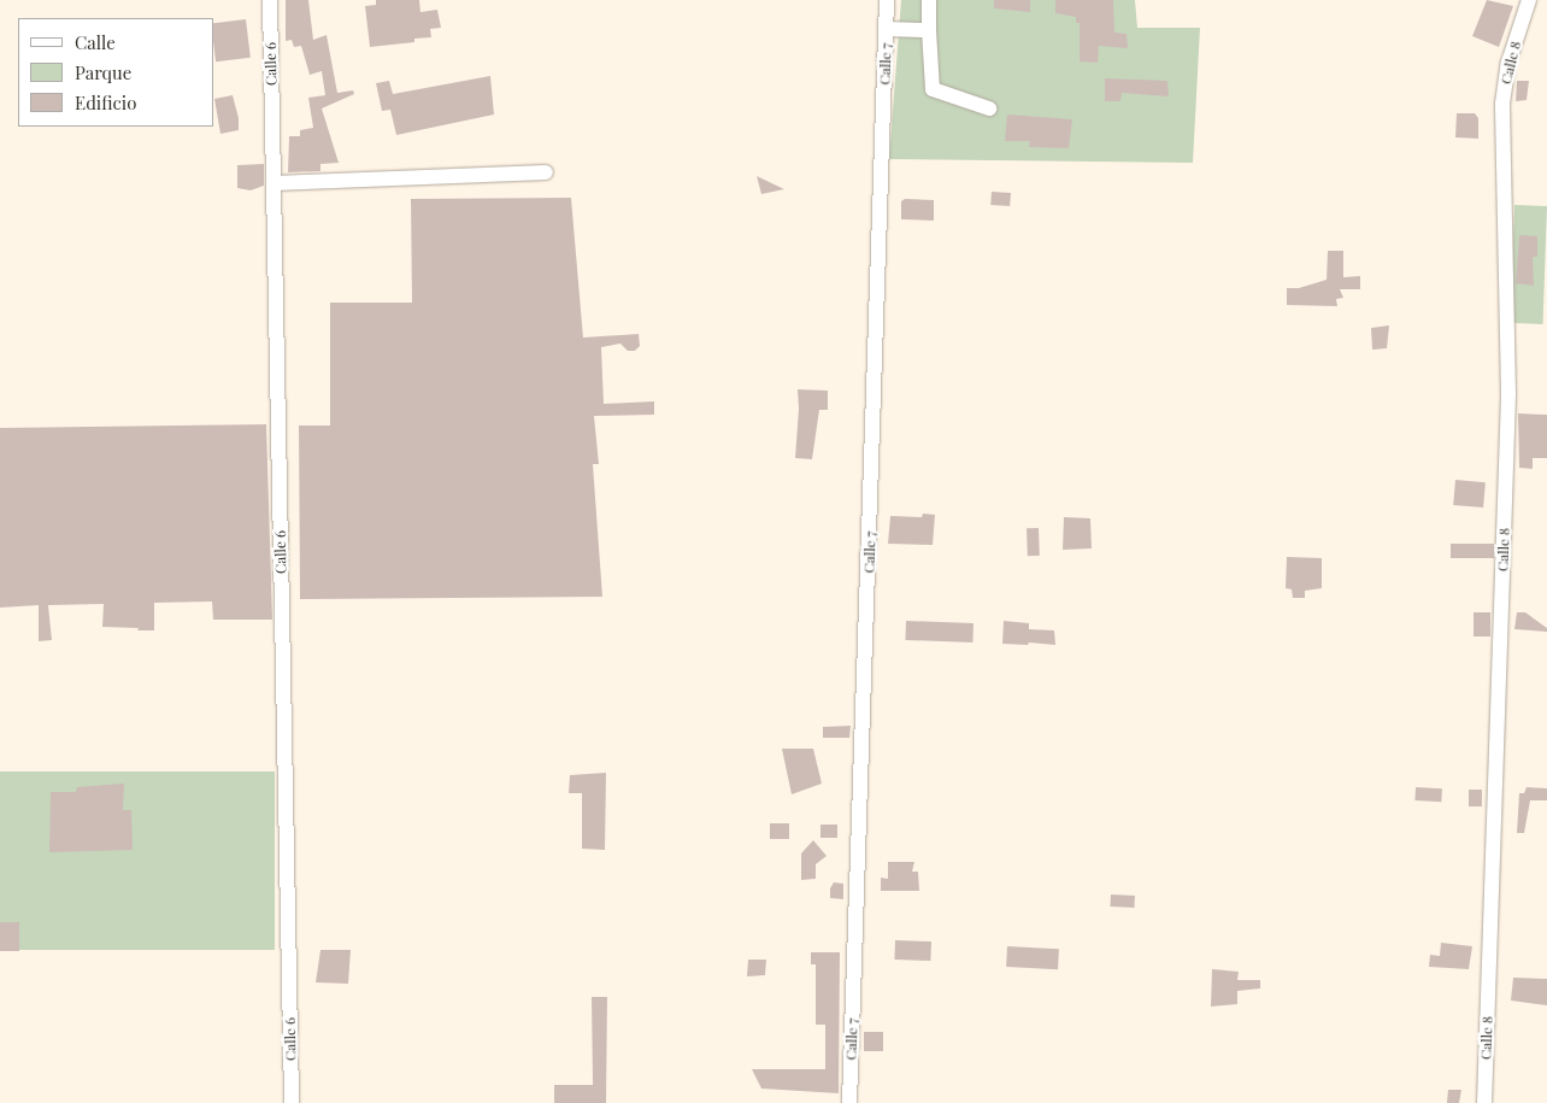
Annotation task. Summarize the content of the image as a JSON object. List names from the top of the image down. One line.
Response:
{"streets":{"street":["Calle 8","Calle 6","Calle 7"]},"legend":["Calle","Parque","Edificio"]}
